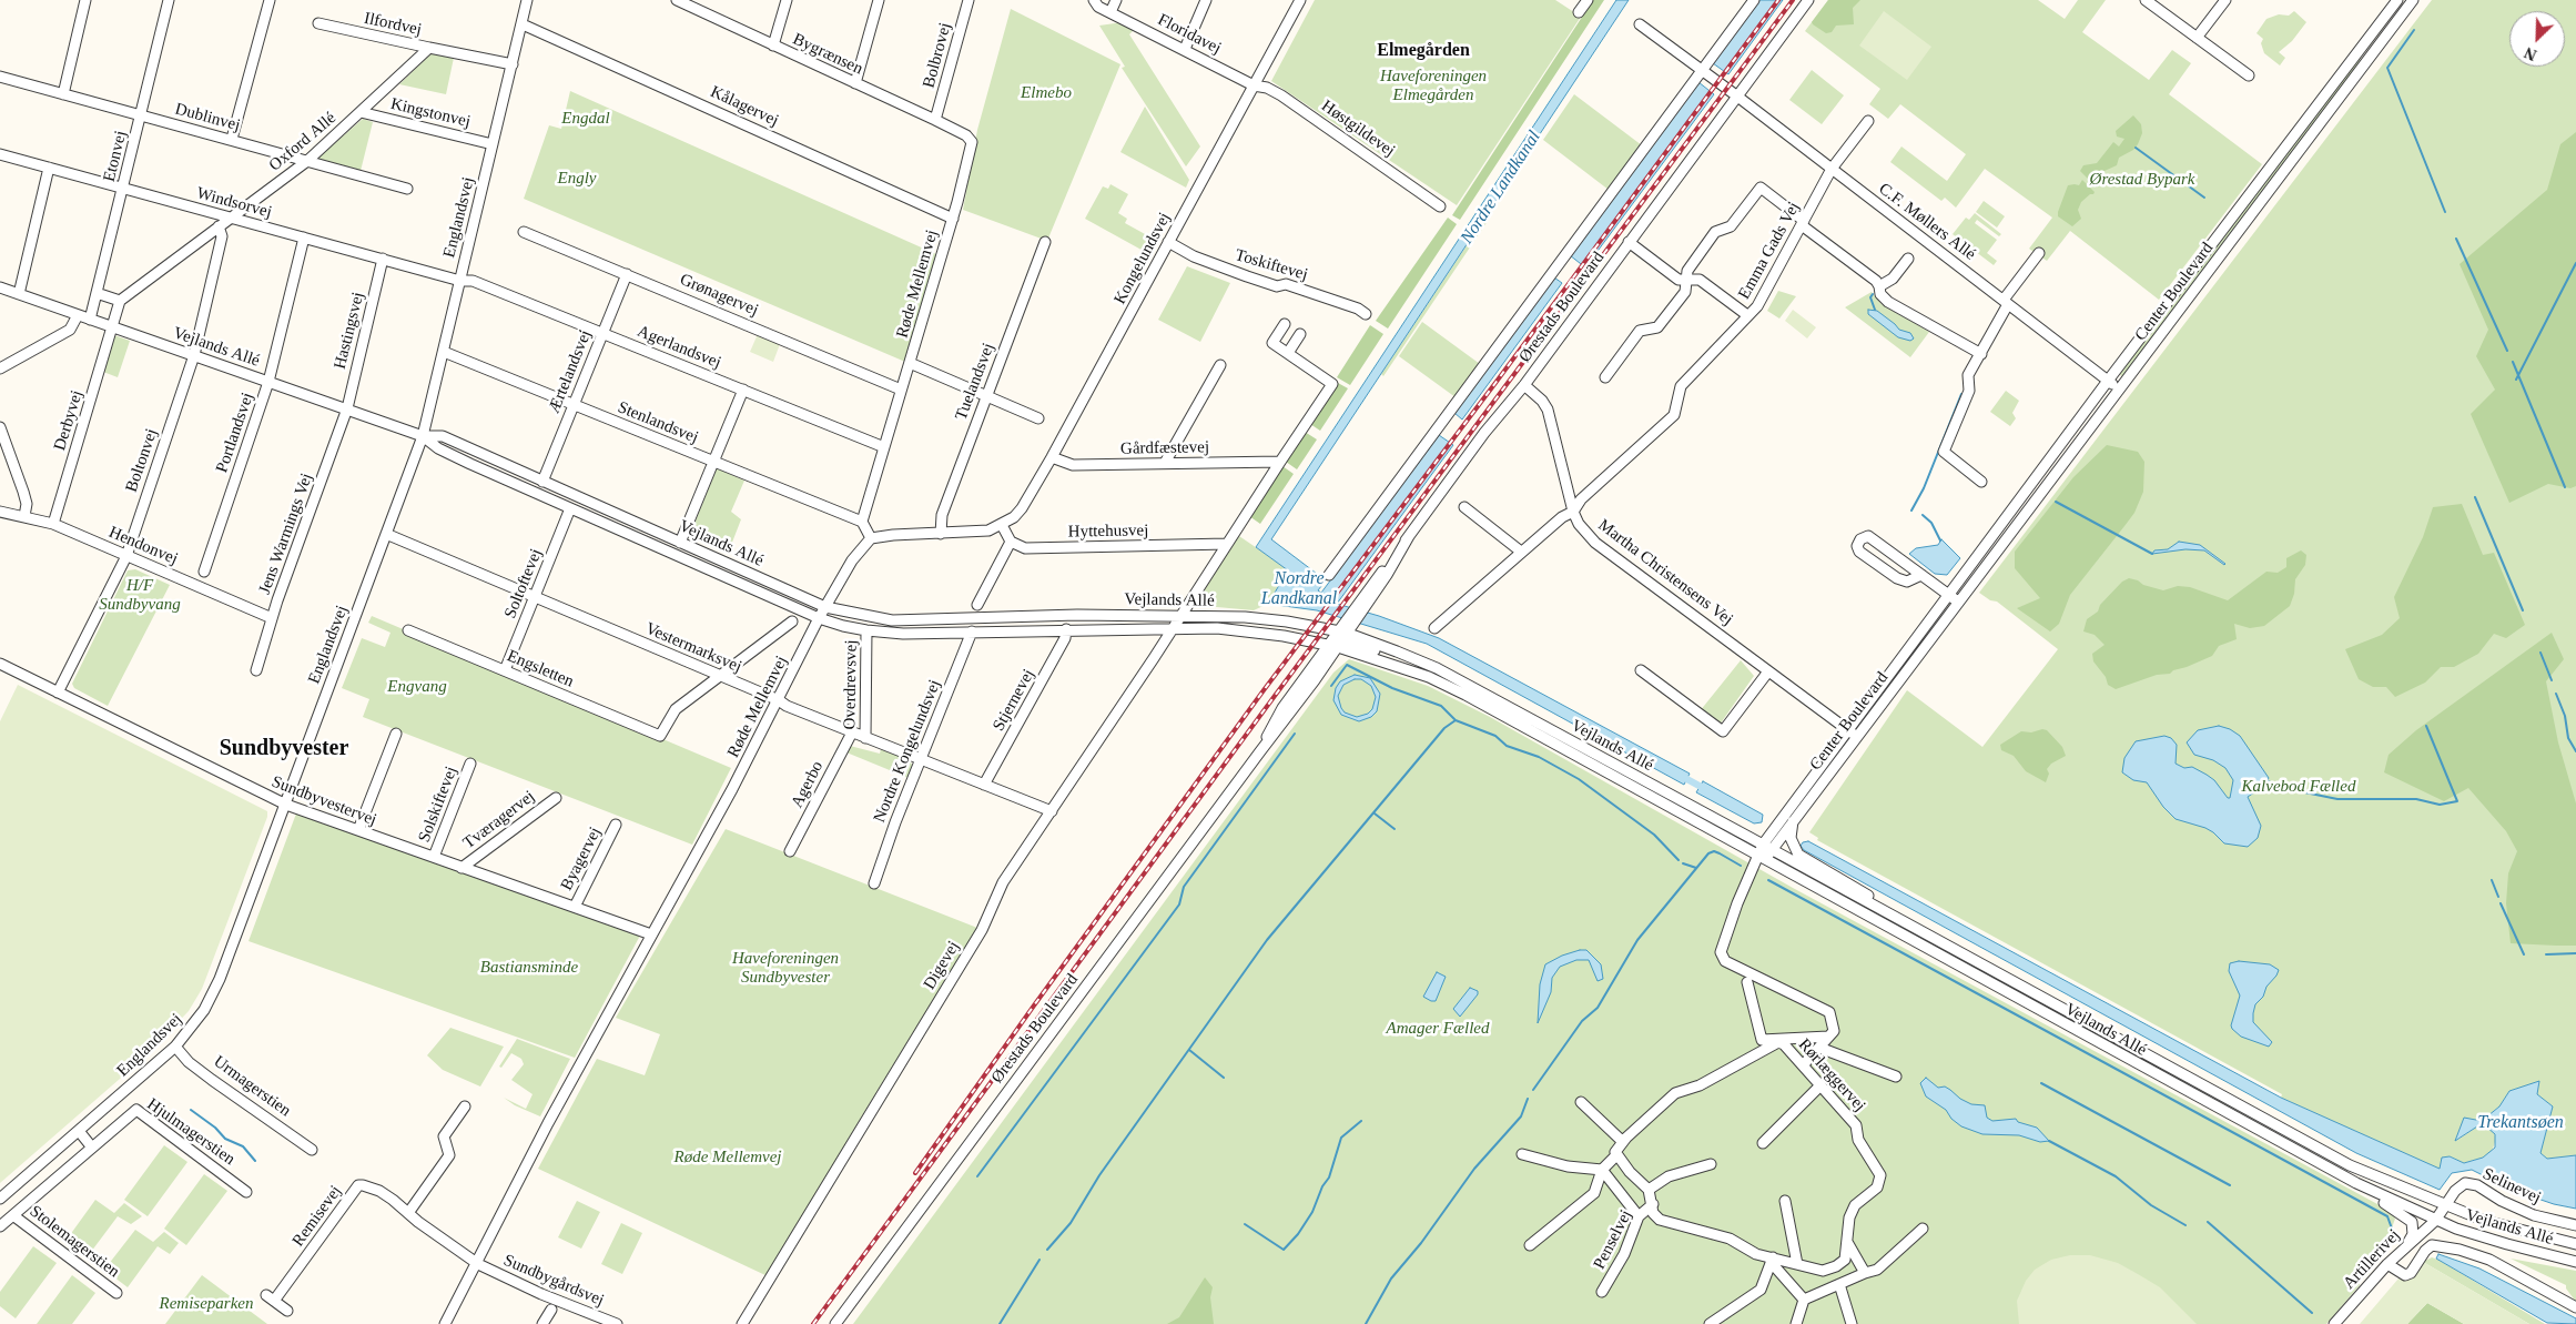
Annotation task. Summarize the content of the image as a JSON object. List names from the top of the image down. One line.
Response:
{"streets":{"street":["Ilfordvej","Floridavej","Bygrænsen","Bolbrovej","Kålagervej","Kingstonvej","Dublinvej","Høstgildevej","Oxford Allé","Etonvej","Windsorvej","Englandsvej","C.F. Møllers Allé","Emma Gads Vej","Kongelundsvej","Toskiftevej","Røde Mellemvej","Center Boulevard","Grønagervej","Ørestads Boulevard","Hastingsvej","Vejlands Allé","Agerlandsvej","Ærtelandsvej","Tuelandsvej","Derbyvej","Stenlandsvej","Portlandsvej","Gårdfæstevej","Boltonvej","Hyttehusvej","Jens Warmings Vej","Hendonvej","Martha Christensens Vej","Soltoftevej","Vestermarksvej","Engsletten","Overdrevsvej","Stjernevej","Nordre Kongelundsvej","Agerbo","Sundbyvestervej","Solskiftevej","Tværagervej","Byagervej","Digevej","Rørlæggervej","Urmagerstien","Hjulmagerstien","Selinevej","Remisevej","Penselvej","Stolemagerstien","Artillerivej","Sundbygårdsvej"]},"crossings":[["Ilfordvej","Oxford Allé"],["Floridavej","Høstgildevej"],["Floridavej","Kongelundsvej"],["Bygrænsen","Bolbrovej"],["Bygrænsen","Røde Mellemvej"],["Kålagervej","Englandsvej"],["Kålagervej","Røde Mellemvej"],["Kingstonvej","Oxford Allé"],["Kingstonvej","Englandsvej"],["Dublinvej","Oxford Allé"],["Dublinvej","Etonvej"],["Høstgildevej","Kongelundsvej"],["Oxford Allé","Windsorvej"],["Oxford Allé","Boltonvej"],["Etonvej","Windsorvej"],["Etonvej","Vejlands Allé"],["Windsorvej","Englandsvej"],["Windsorvej","Hastingsvej"],["Windsorvej","Agerlandsvej"],["Windsorvej","Portlandsvej"],["Englandsvej","Vejlands Allé"],["Englandsvej","Agerlandsvej"],["Englandsvej","Stenlandsvej"],["Englandsvej","Vestermarksvej"],["Englandsvej","Sundbyvestervej"],["Englandsvej","Urmagerstien"],["C.F. Møllers Allé","Emma Gads Vej"],["C.F. Møllers Allé","Center Boulevard"],["C.F. Møllers Allé","Ørestads Boulevard"],["Emma Gads Vej","Martha Christensens Vej"],["Kongelundsvej","Toskiftevej"],["Kongelundsvej","Gårdfæstevej"],["Røde Mellemvej","Grønagervej"],["Røde Mellemvej","Vejlands Allé"],["Røde Mellemvej","Agerlandsvej"],["Røde Mellemvej","Stenlandsvej"],["Røde Mellemvej","Vestermarksvej"],["Røde Mellemvej","Sundbyvestervej"],["Røde Mellemvej","Remisevej"],["Røde Mellemvej","Sundbygårdsvej"],["Center Boulevard","Vejlands Allé"],["Center Boulevard","Martha Christensens Vej"],["Grønagervej","Ærtelandsvej"],["Ørestads Boulevard","Vejlands Allé"],["Ørestads Boulevard","Martha Christensens Vej"],["Hastingsvej","Vejlands Allé"],["Hastingsvej","Jens Warmings Vej"],["Vejlands Allé","Ærtelandsvej"],["Vejlands Allé","Derbyvej"],["Vejlands Allé","Portlandsvej"],["Vejlands Allé","Boltonvej"],["Vejlands Allé","Jens Warmings Vej"],["Vejlands Allé","Soltoftevej"],["Vejlands Allé","Overdrevsvej"],["Vejlands Allé","Stjernevej"],["Vejlands Allé","Nordre Kongelundsvej"],["Vejlands Allé","Digevej"],["Vejlands Allé","Selinevej"],["Vejlands Allé","Artillerivej"],["Agerlandsvej","Ærtelandsvej"],["Ærtelandsvej","Stenlandsvej"],["Derbyvej","Hendonvej"],["Gårdfæstevej","Digevej"],["Boltonvej","Hendonvej"],["Boltonvej","Sundbyvestervej"],["Hyttehusvej","Digevej"],["Jens Warmings Vej","Hendonvej"],["Soltoftevej","Vestermarksvej"],["Soltoftevej","Engsletten"],["Vestermarksvej","Engsletten"],["Vestermarksvej","Overdrevsvej"],["Vestermarksvej","Stjernevej"],["Vestermarksvej","Nordre Kongelundsvej"],["Vestermarksvej","Agerbo"],["Vestermarksvej","Digevej"],["Sundbyvestervej","Solskiftevej"],["Sundbyvestervej","Tværagervej"],["Sundbyvestervej","Byagervej"],["Hjulmagerstien","Stolemagerstien"],["Remisevej","Sundbygårdsvej"]],"districts":["Elmegården","Sundbyvester"],"water":["Nordre Landkanal","Trekantsøen"],"parks":["Haveforeningen Elmegården","Elmebo","Engdal","Engly","Ørestad Bypark","H/F Sundbyvang","Engvang","Kalvebod Fælled","Haveforeningen Sundbyvester","Bastiansminde","Amager Fælled","Røde Mellemvej","Remiseparken"],"north":"bottom left"}
